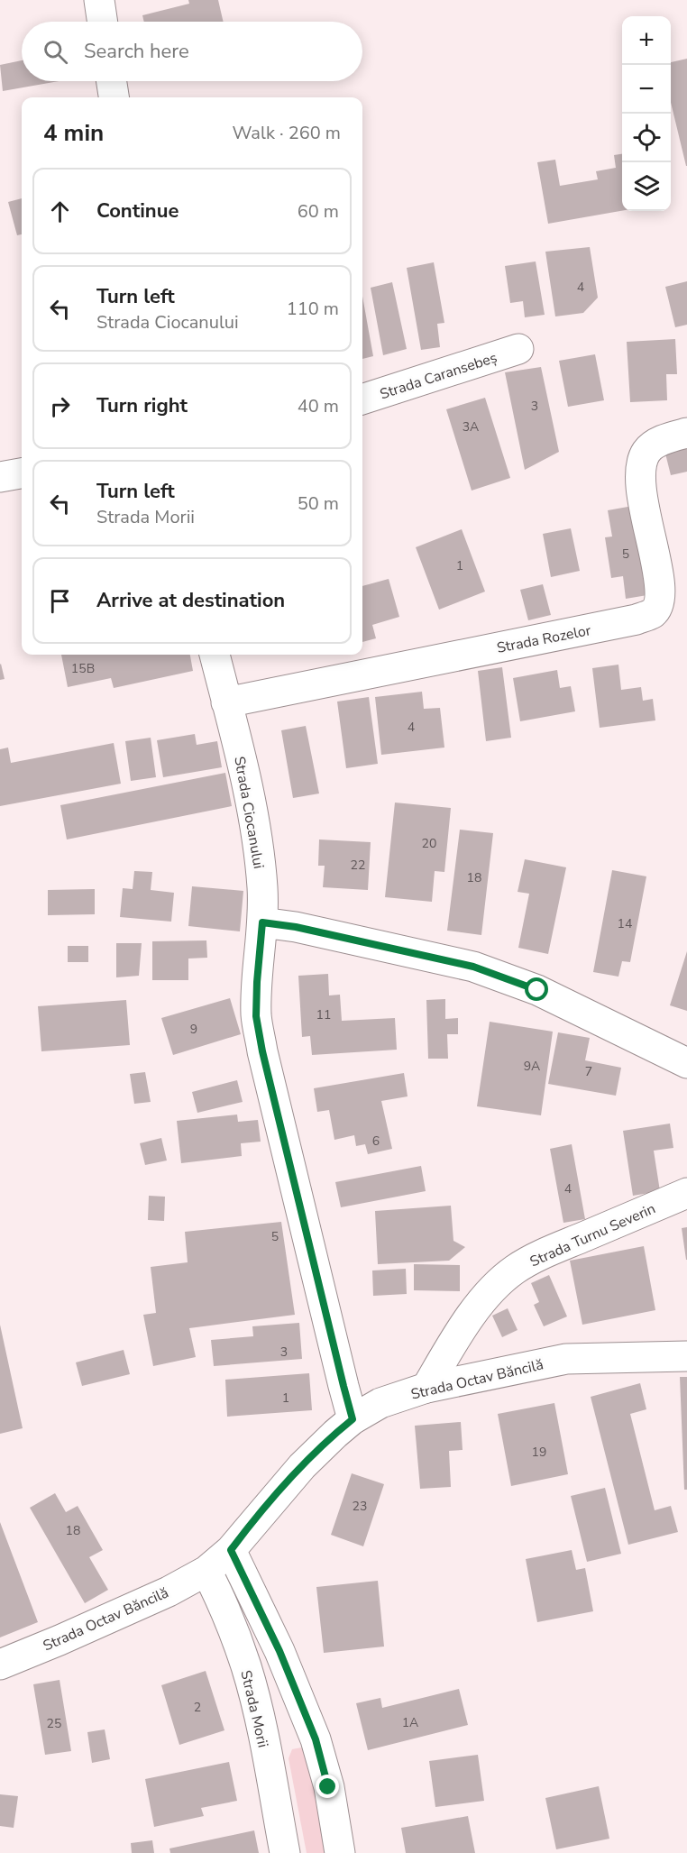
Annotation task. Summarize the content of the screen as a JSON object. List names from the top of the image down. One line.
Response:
{"streets":{"street":["Strada Caransebeș","Strada Rozelor","Strada Ciocanului","Strada Turnu Severin","Strada Octav Băncilă","Strada Morii"]},"crossings":[["Strada Rozelor","Strada Ciocanului"],["Strada Ciocanului","Strada Octav Băncilă"],["Strada Turnu Severin","Strada Octav Băncilă"],["Strada Octav Băncilă","Strada Morii"]],"house_numbers":["4","3","3A","5","1","15B","4","20","22","18","14","11","9","9A","7","6","4","5","3","1","19","23","18","2","1A","25"],"page":{"map_buttons":["+","−"],"search":"Search here","heading":["4 min","Walk · 260 m"],"list":[["Continue","60 m"],["Turn left","Strada Ciocanului","110 m"],["Turn right","40 m"],["Turn left","Strada Morii","50 m"],"Arrive at destination"]}}
